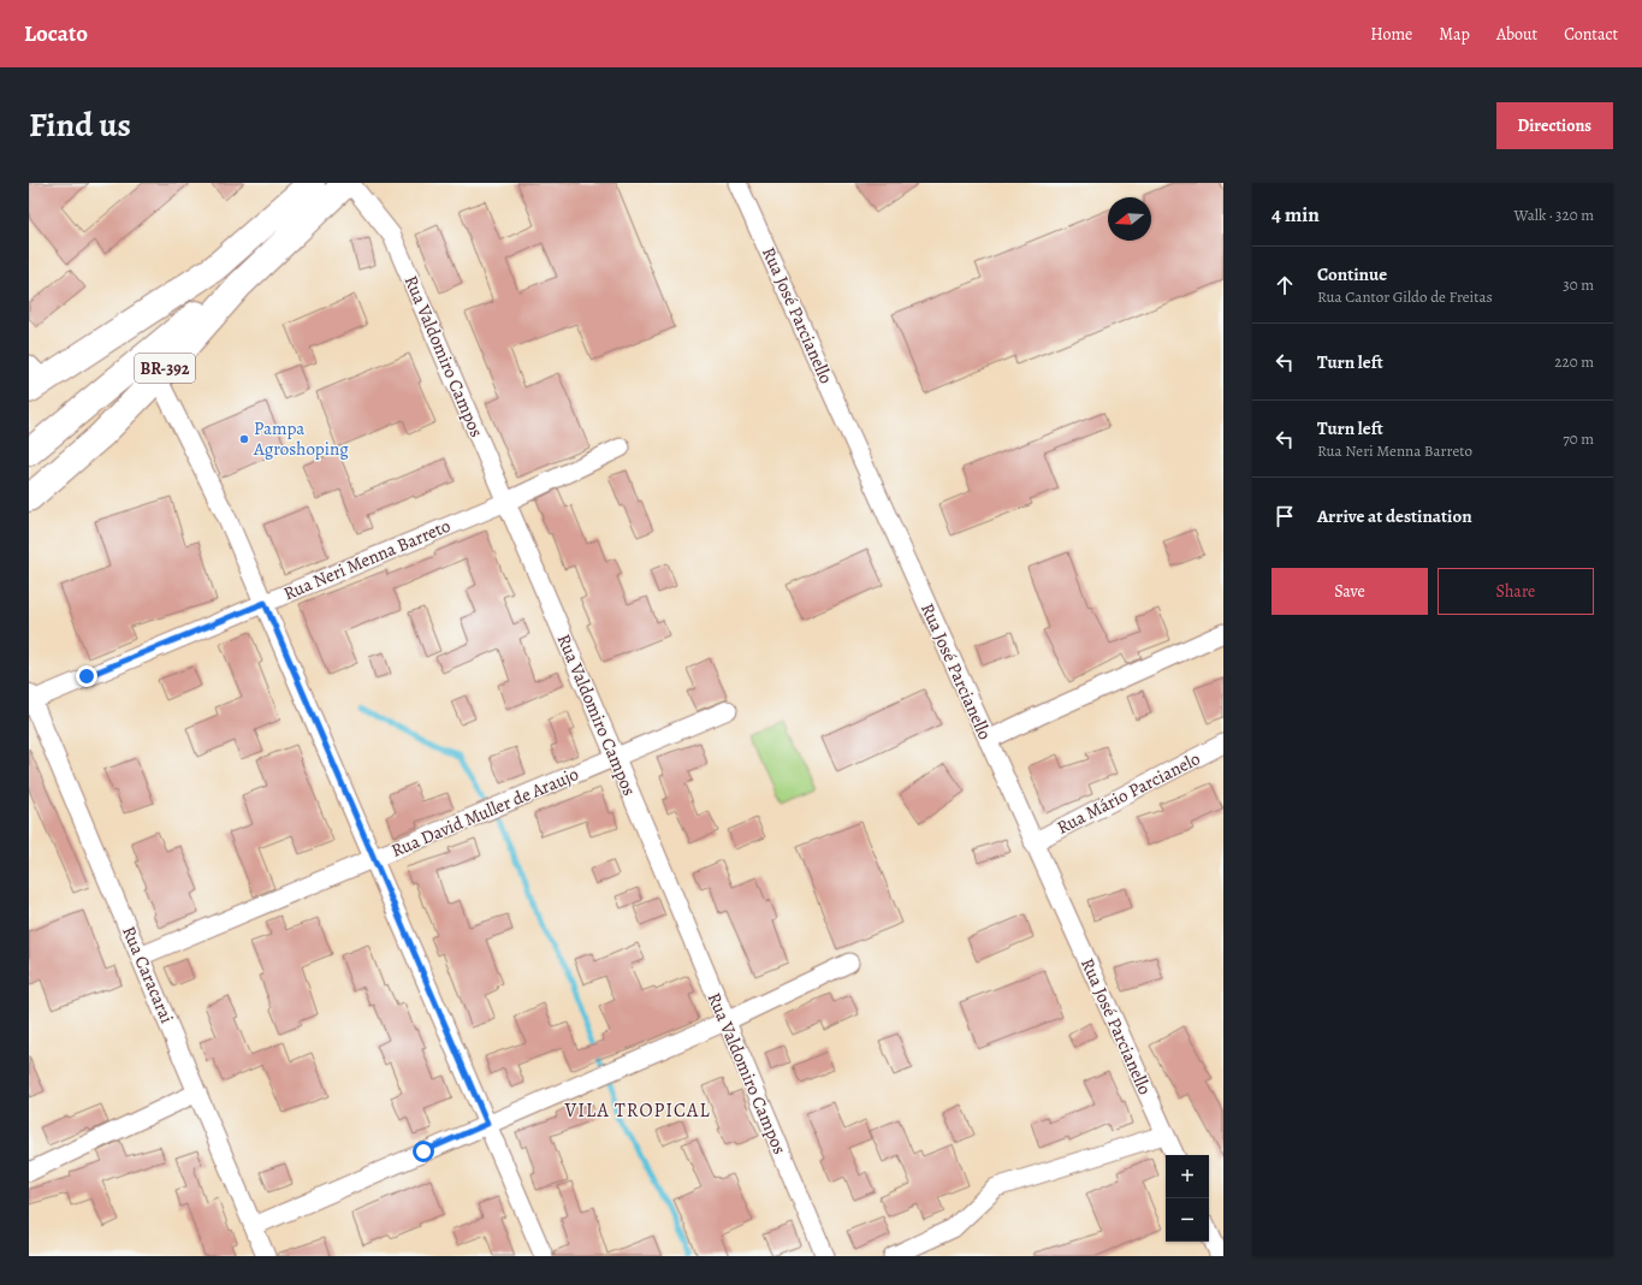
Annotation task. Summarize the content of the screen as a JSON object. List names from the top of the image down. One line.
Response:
{"streets":{"highway":["BR-392"],"street":["Rua José Parcianello","Rua Valdomiro Campos","Rua Neri Menna Barreto","Rua Mário Parcianelo","Rua David Muller de Araujo","Rua Caracarai"]},"crossings":[["Rua José Parcianello","Rua Mário Parcianelo"],["Rua Valdomiro Campos","BR-392"],["Rua Valdomiro Campos","Rua Neri Menna Barreto"],["Rua Valdomiro Campos","Rua David Muller de Araujo"],["Rua Neri Menna Barreto","Rua Caracarai"],["Rua David Muller de Araujo","Rua Caracarai"]],"districts":["VILA TROPICAL"],"places":["Pampa Agroshoping"],"north":"left","page":{"header":"Locato","nav":["Home","Map","About","Contact"],"title":"Find us","buttons":["Directions",["Save","Share"]],"heading":["4 min","Walk · 320 m"],"list":[["Continue","Rua Cantor Gildo de Freitas","30 m"],["Turn left","220 m"],["Turn left","Rua Neri Menna Barreto","70 m"],"Arrive at destination"],"map_buttons":["+","−"]}}
